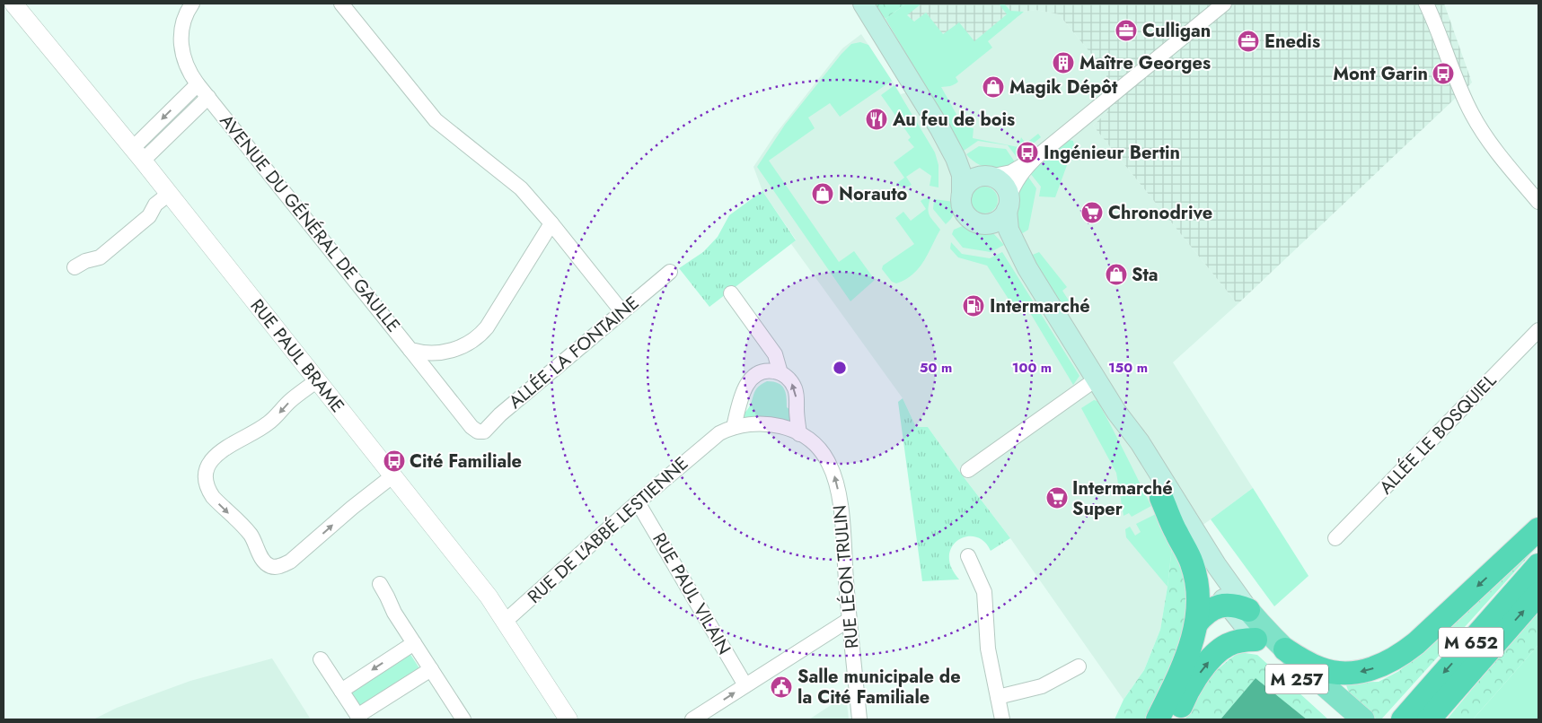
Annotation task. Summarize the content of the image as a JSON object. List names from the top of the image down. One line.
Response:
{"streets":{"highway":["M 652"],"main road":["M 257"],"street":["AVENUE DU GÉNÉRAL DE GAULLE","ALLÉE LA FONTAINE","RUE PAUL BRAME","ALLÉE LE BOSQUIEL","RUE DE L'ABBÉ LESTIENNE","RUE LÉON TRULIN","RUE PAUL VILAIN"]},"crossings":[["AVENUE DU GÉNÉRAL DE GAULLE","ALLÉE LA FONTAINE"],["AVENUE DU GÉNÉRAL DE GAULLE","RUE PAUL BRAME"],["RUE PAUL BRAME","RUE DE L'ABBÉ LESTIENNE"],["RUE DE L'ABBÉ LESTIENNE","RUE LÉON TRULIN"],["RUE DE L'ABBÉ LESTIENNE","RUE PAUL VILAIN"]],"one_way":["RUE LÉON TRULIN"],"places":{"office":["Culligan","Enedis"],"building":["Maître Georges"],"bus stop":["Mont Garin","Ingénieur Bertin","Cité Familiale"],"shop":["Magik Dépôt","Norauto","Sta"],"restaurant":["Au feu de bois"],"supermarket":["Chronodrive","Intermarché Super"],"fuel station":["Intermarché"],"public building":["Salle municipale de la Cité Familiale"]},"rings":["50 m","100 m","150 m"]}
